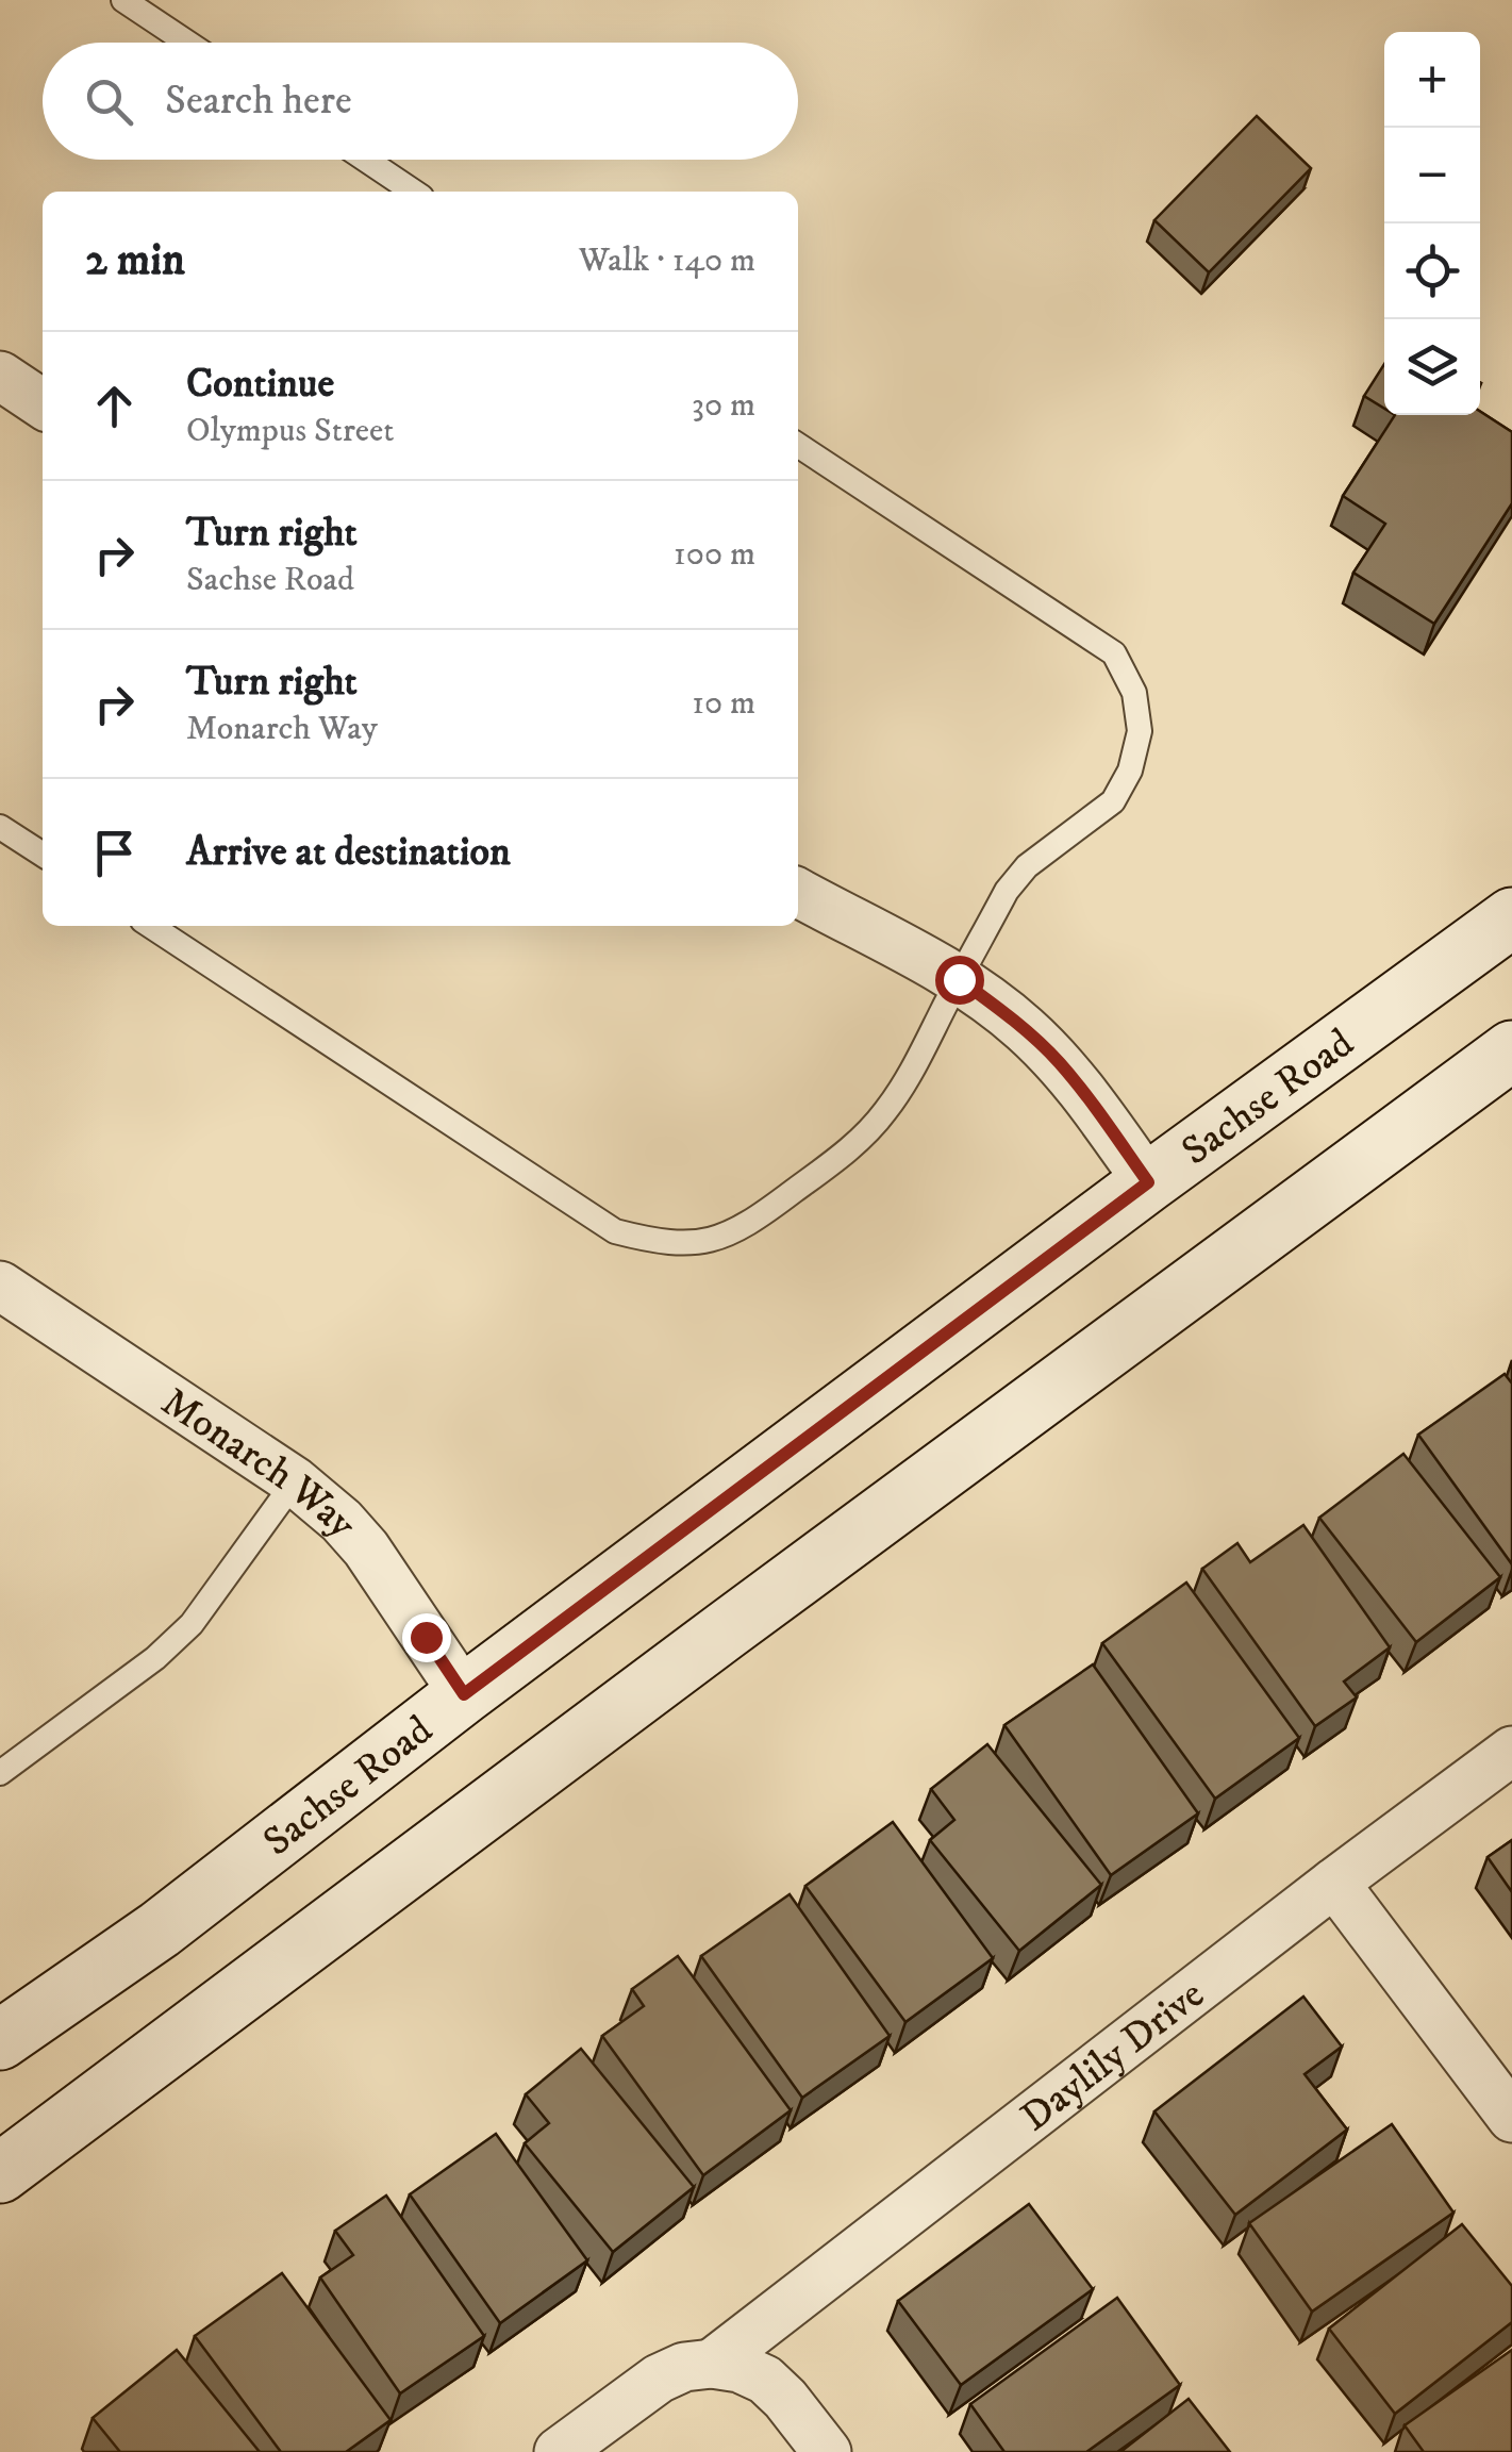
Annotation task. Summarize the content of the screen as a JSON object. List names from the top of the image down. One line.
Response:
{"streets":{"main road":["Sachse Road"],"street":["Monarch Way","Daylily Drive"]},"crossings":[["Sachse Road","Monarch Way"]],"page":{"map_buttons":["+","−"],"search":"Search here","heading":["2 min","Walk · 140 m"],"list":[["Continue","Olympus Street","30 m"],["Turn right","Sachse Road","100 m"],["Turn right","Monarch Way","10 m"],"Arrive at destination"]}}
